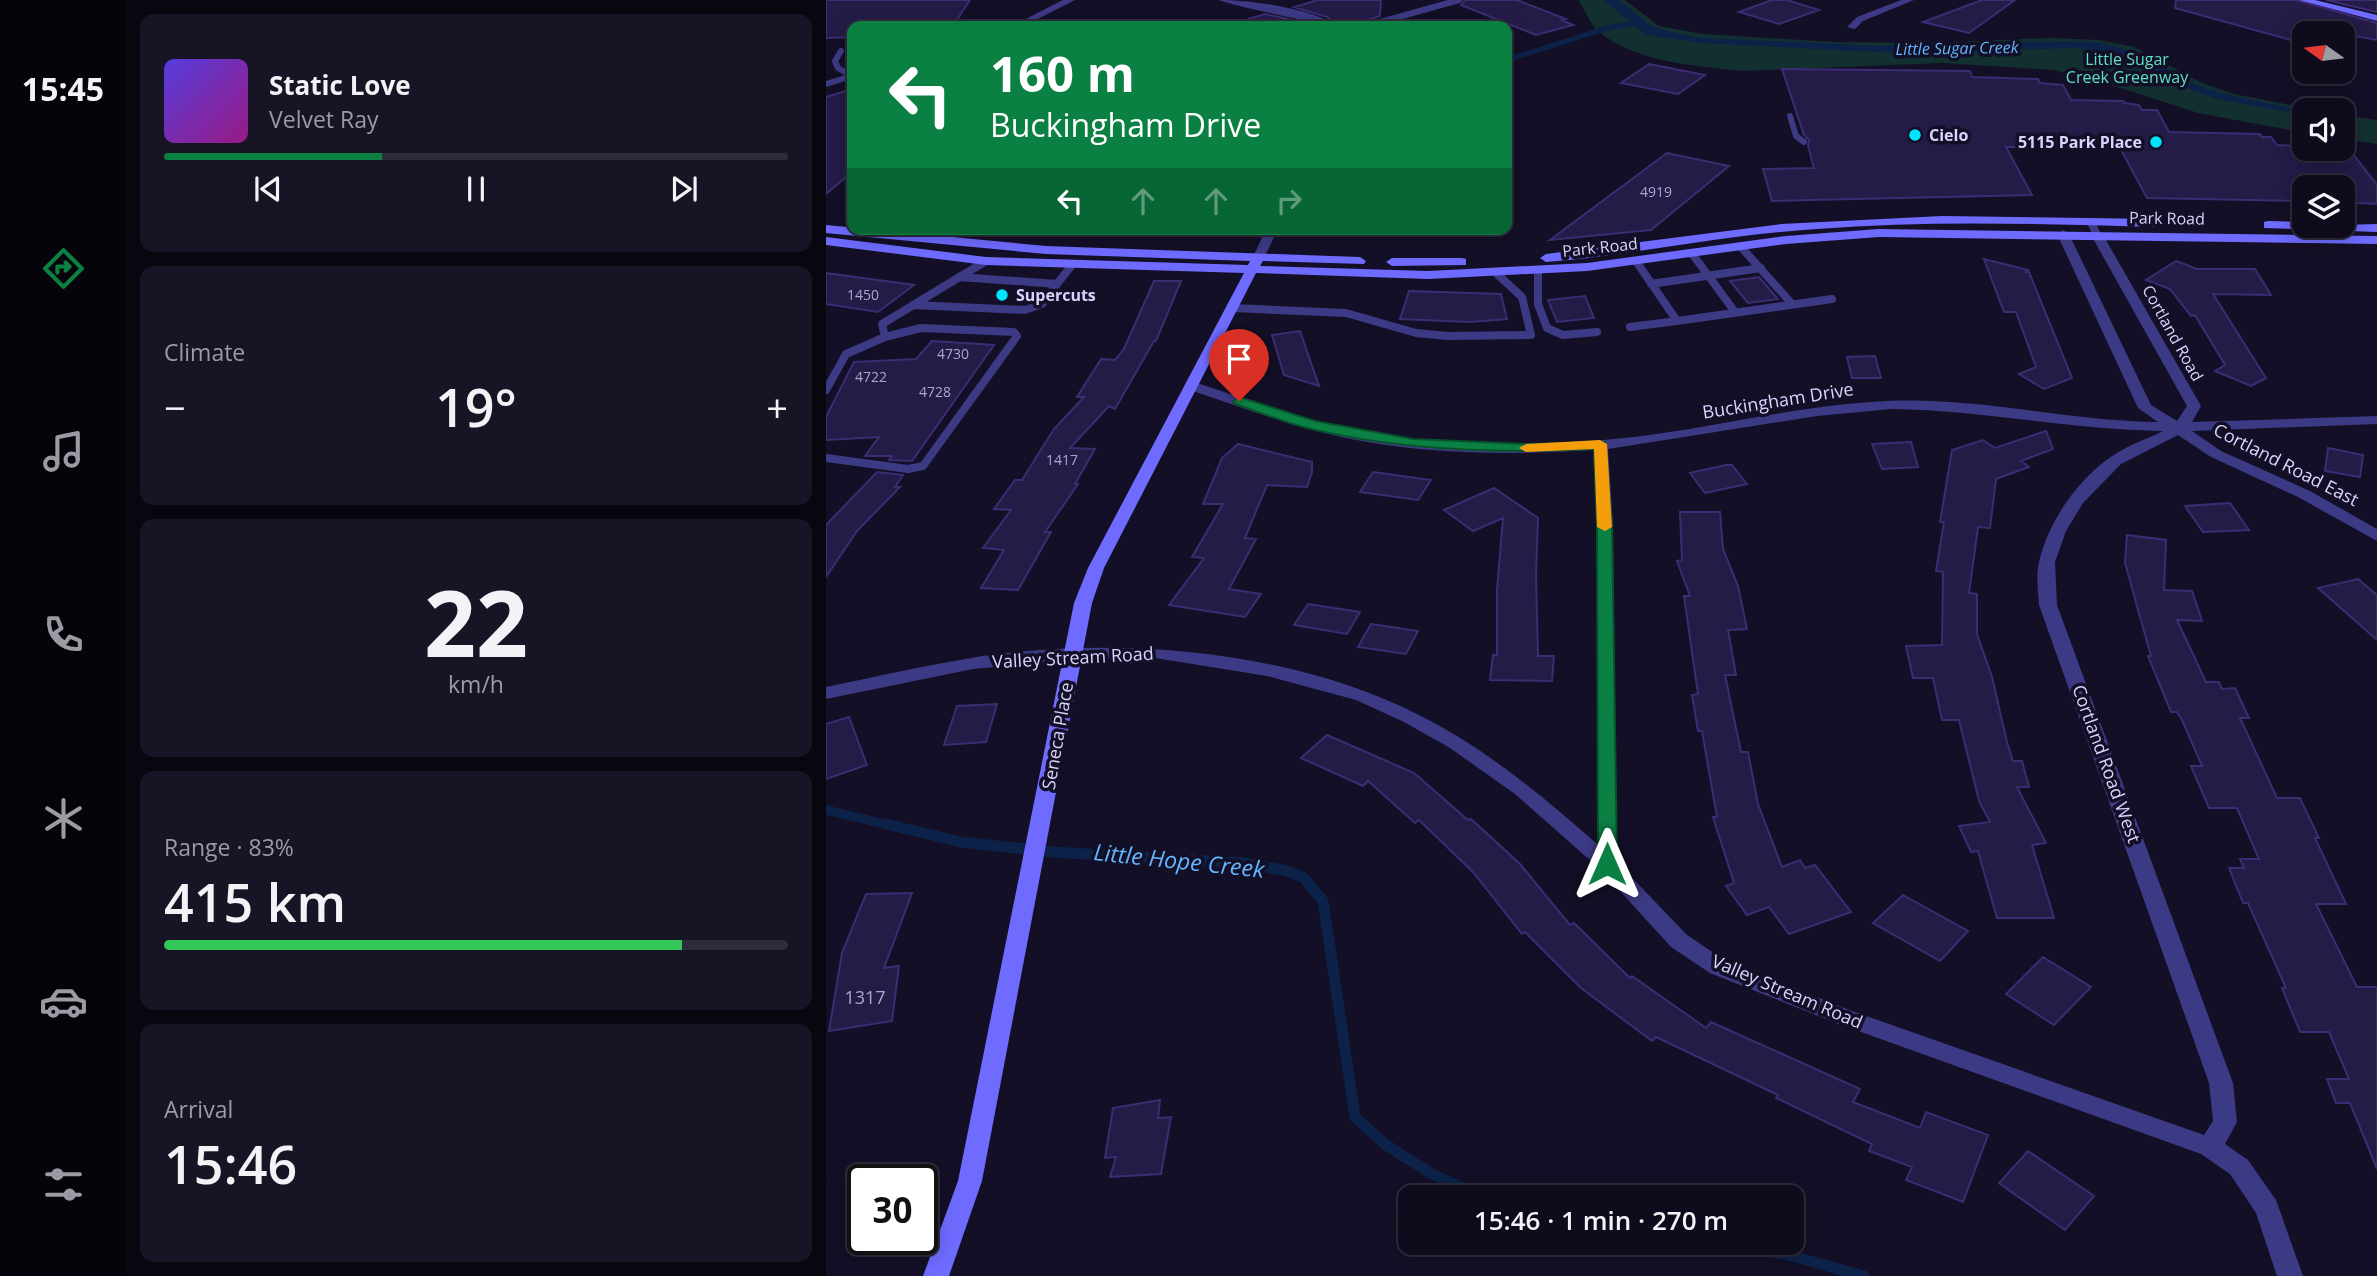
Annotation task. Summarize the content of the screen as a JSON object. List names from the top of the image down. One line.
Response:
{"streets":{"main road":["Park Road","Seneca Place"],"street":["Cortland Road","Buckingham Drive","Cortland Road East","Valley Stream Road","Cortland Road West"]},"crossings":[["Park Road","Cortland Road"],["Park Road","Seneca Place"],["Cortland Road","Buckingham Drive"],["Cortland Road","Cortland Road East"],["Cortland Road","Cortland Road West"],["Buckingham Drive","Cortland Road East"],["Buckingham Drive","Seneca Place"],["Buckingham Drive","Cortland Road West"],["Cortland Road East","Cortland Road West"],["Valley Stream Road","Seneca Place"],["Valley Stream Road","Cortland Road West"]],"water":["Little Sugar Creek","Little Hope Creek"],"parks":["Little Sugar Creek Greenway"],"places":["Cielo","5115 Park Place","Supercuts"],"house_numbers":["4919","1450","4730","4722","4728","1417","1317"],"north":"left","page":{"tabs":"15:45","turn":["160 m","Buckingham Drive"],"song":["Static Love","Velvet Ray"],"tile":["Climate",["22","km/h"],["Range · 83%","415 km"],["Arrival","15:46"]],"heat":["−","19°","+"],"limit":"30","trip":"15:46 · 1 min · 270 m"}}
